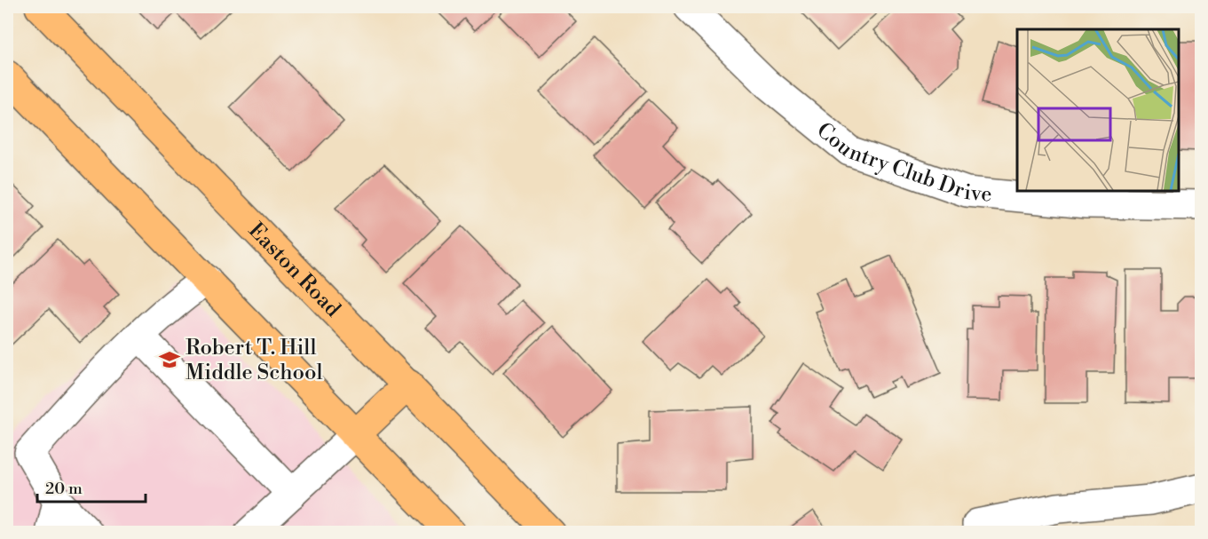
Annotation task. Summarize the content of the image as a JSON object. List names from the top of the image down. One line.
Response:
{"streets":{"main road":["Easton Road"],"street":["Country Club Drive"]},"places":{"school or university":["Robert T. Hill Middle School"]},"scale_bar":"20 m"}
